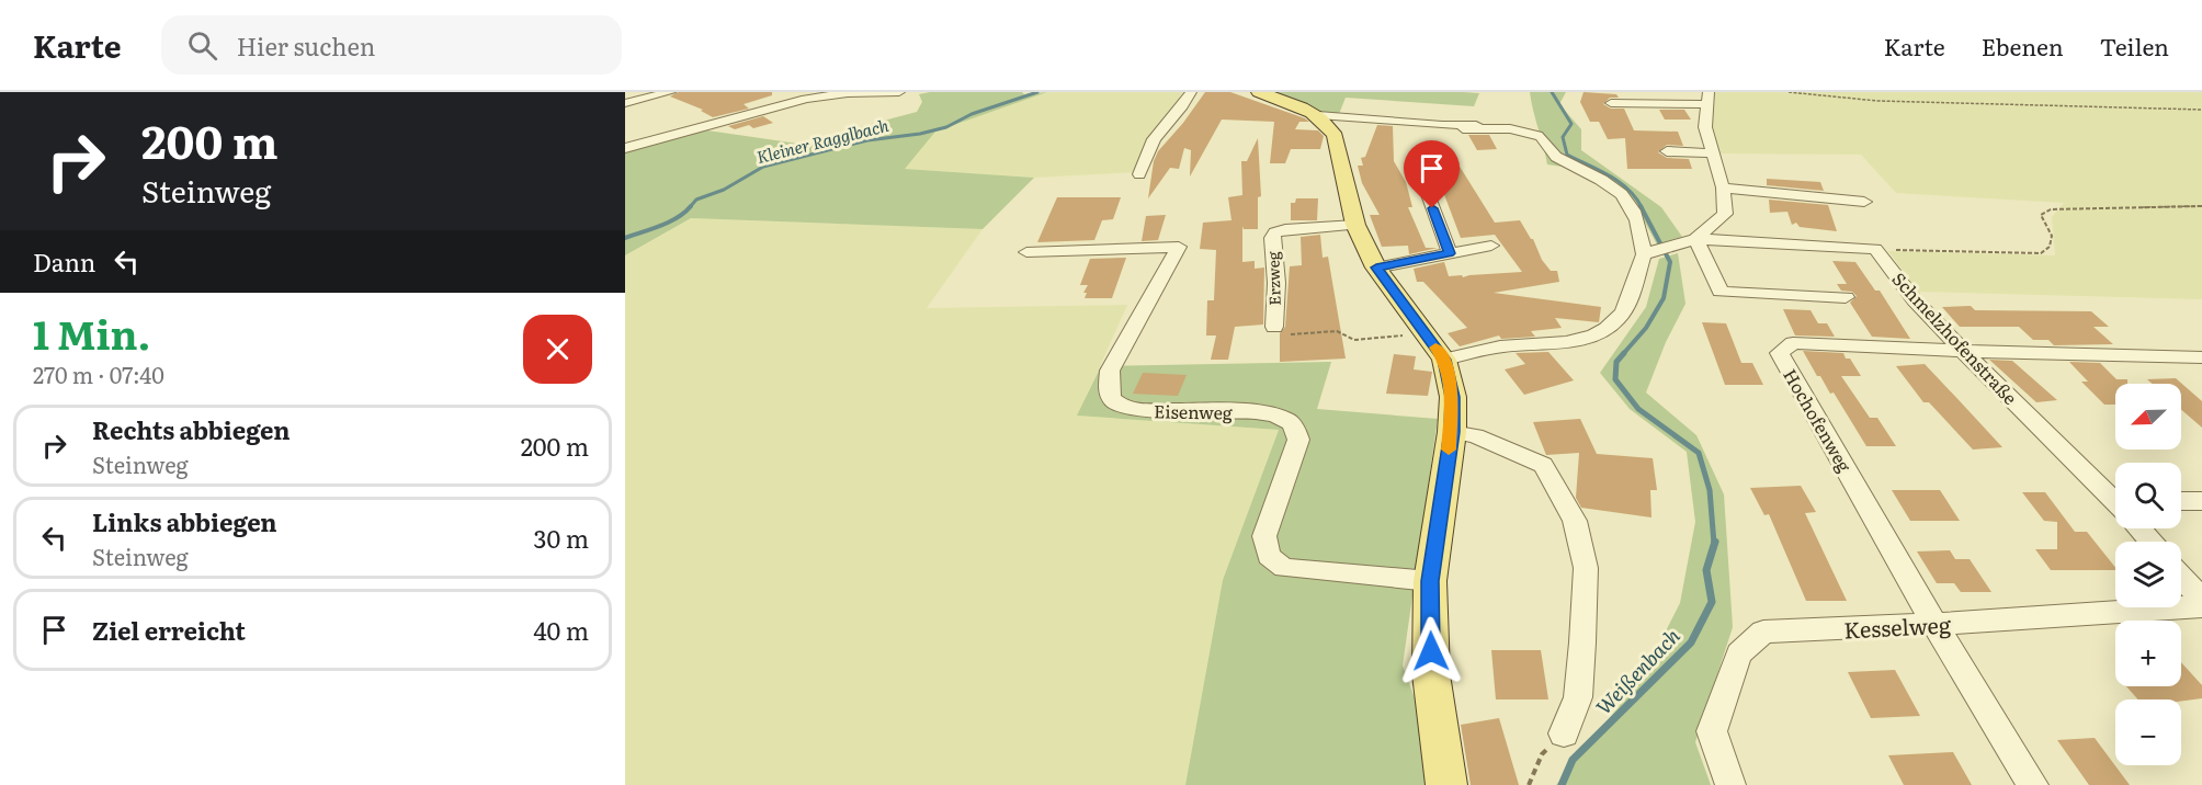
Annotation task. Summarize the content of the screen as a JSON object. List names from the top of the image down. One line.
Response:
{"streets":{"street":["Erzweg","Schmelzhofenstraße","Eisenweg","Hochofenweg","Kesselweg"]},"crossings":[["Schmelzhofenstraße","Hochofenweg"],["Hochofenweg","Kesselweg"]],"water":["Kleiner Ragglbach","Weißenbach"],"north":"bottom left","page":{"header":"Karte","search":"Hier suchen","nav":["Karte","Ebenen","Teilen"],"turn":["200 m","Steinweg"],"then":"Dann","heading":["1 Min.","270 m · 07:40"],"map_buttons":["+","−"],"list":[{"name":"Rechts abbiegen","note":"Steinweg","value":"200 m"},{"name":"Links abbiegen","note":"Steinweg","value":"30 m"},{"name":"Ziel erreicht","value":"40 m"}]}}
